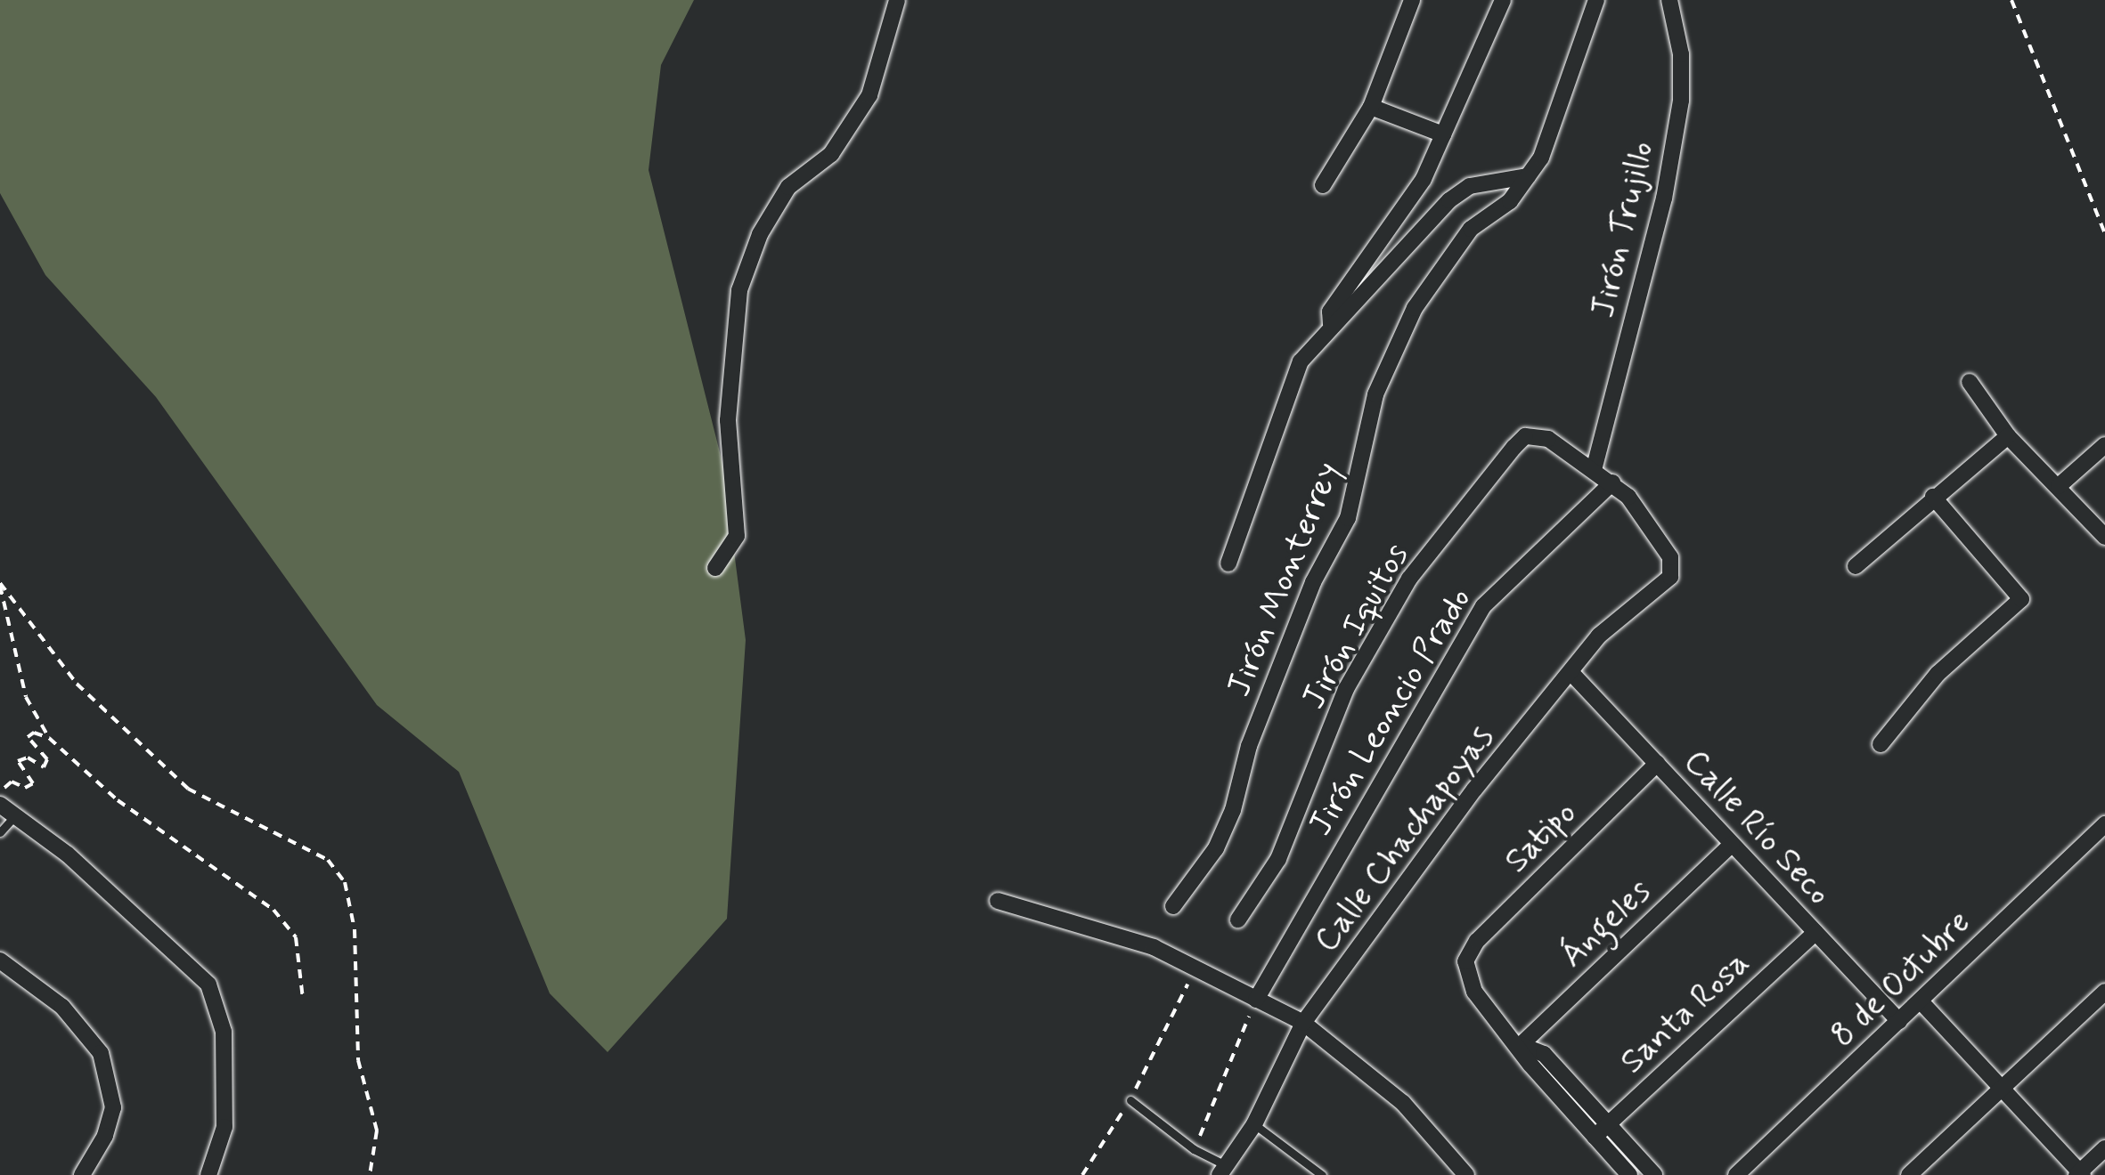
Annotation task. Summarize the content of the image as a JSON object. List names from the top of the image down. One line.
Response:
{"streets":{"street":["Jirón Trujillo","Jirón Monterrey","Jirón Iquitos","Jirón Leoncio Prado","Calle Río Seco","Satipo","Calle Chachapoyas","Ángeles","8 de Octubre","Santa Rosa"]},"crossings":[["Jirón Trujillo","Jirón Iquitos"],["Jirón Leoncio Prado","Calle Chachapoyas"],["Calle Río Seco","Satipo"],["Calle Río Seco","Calle Chachapoyas"],["Calle Río Seco","Ángeles"],["Calle Río Seco","8 de Octubre"],["Calle Río Seco","Santa Rosa"],["Satipo","Ángeles"]]}
